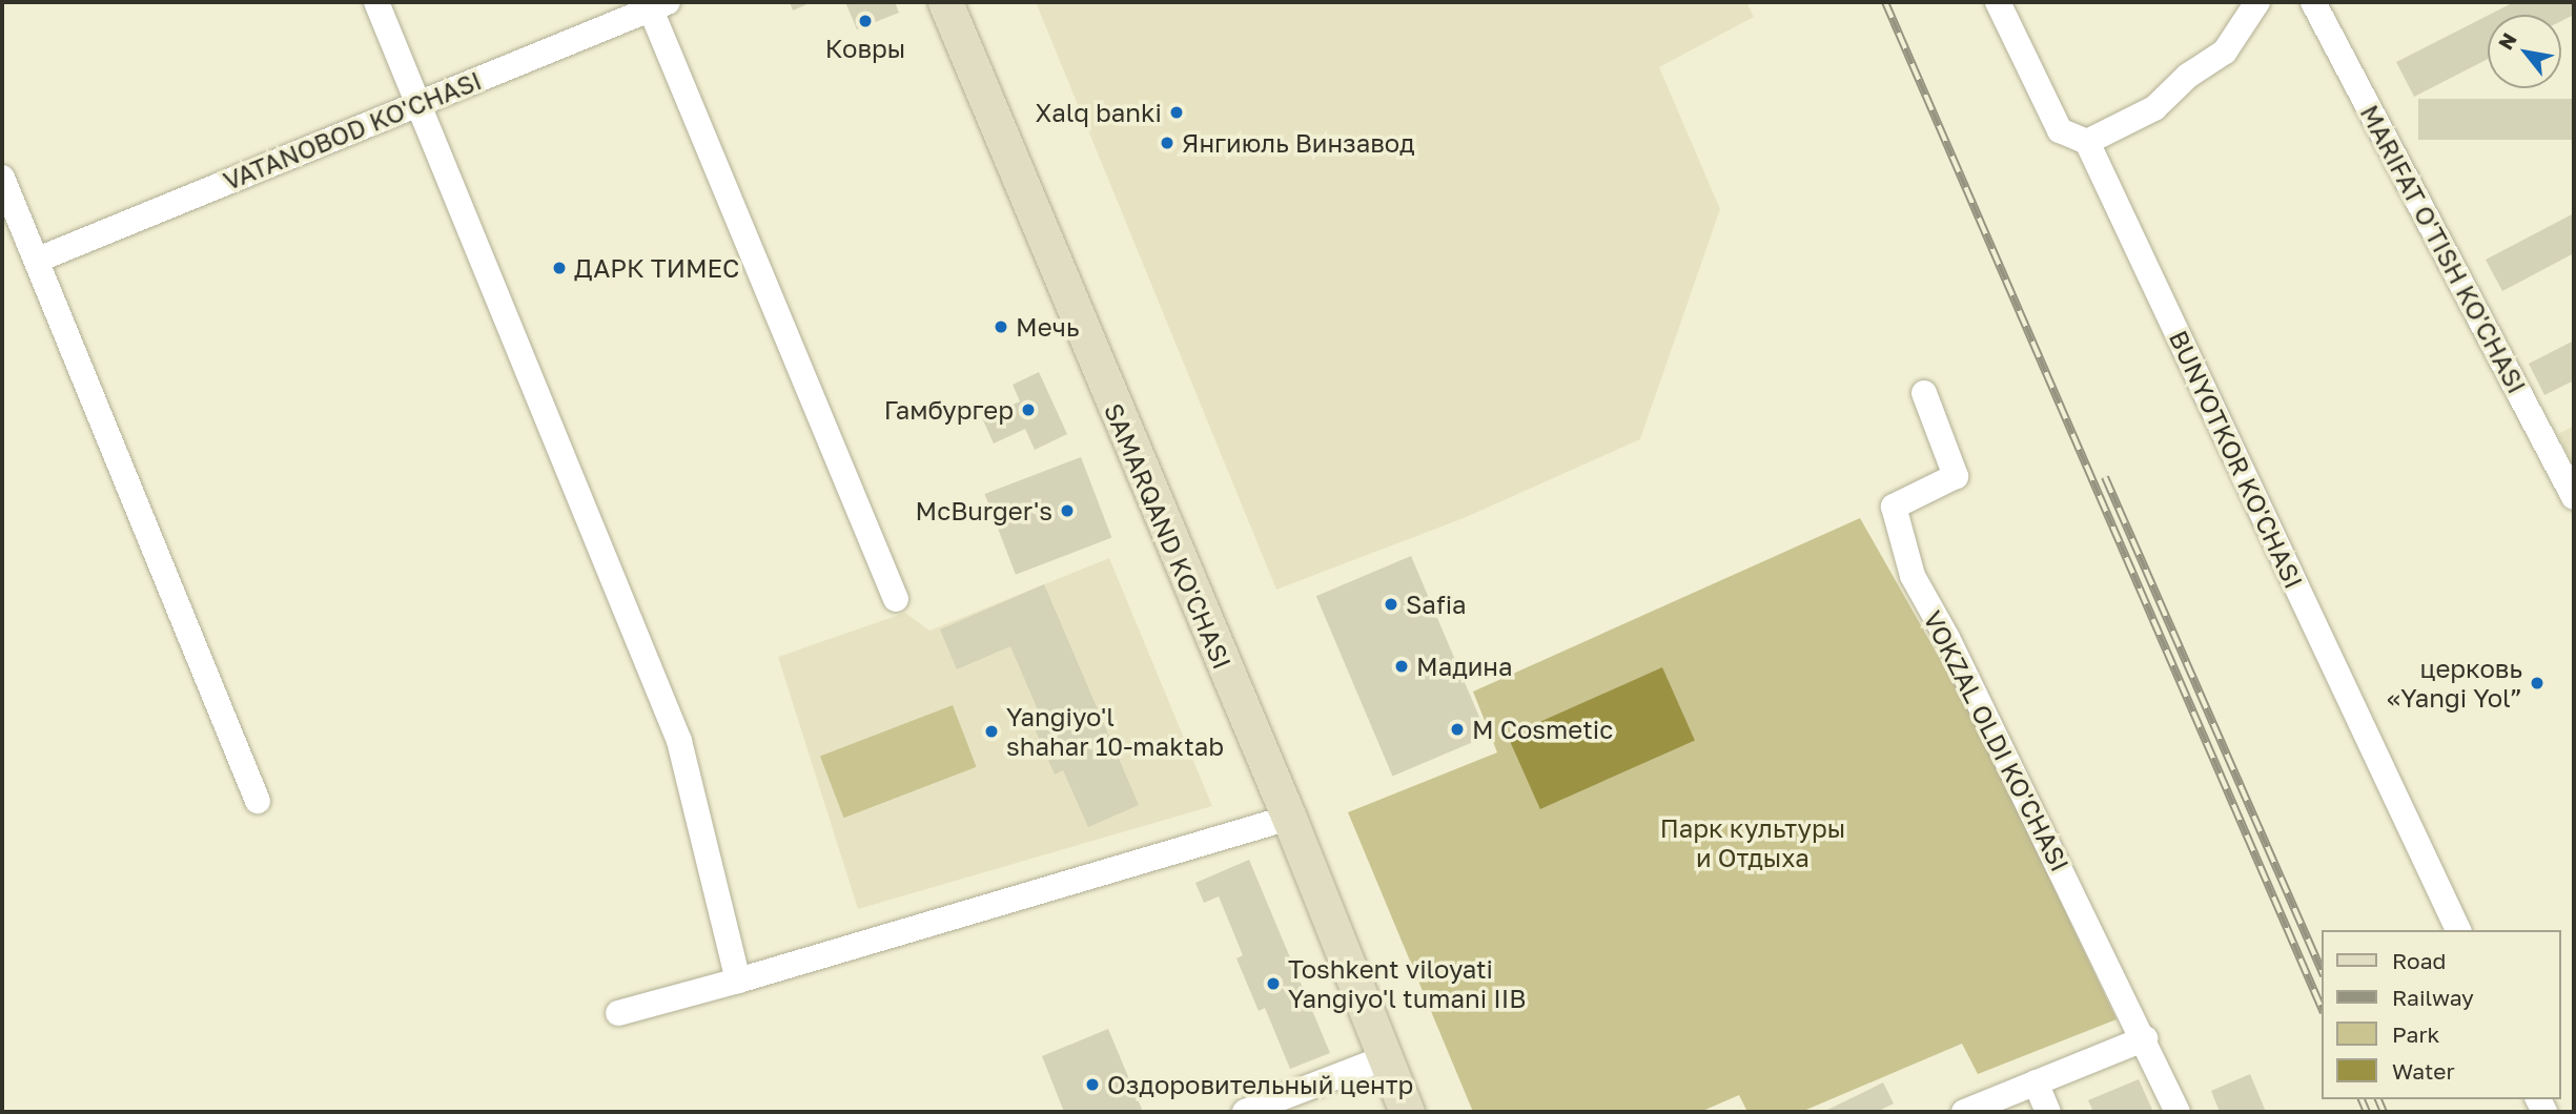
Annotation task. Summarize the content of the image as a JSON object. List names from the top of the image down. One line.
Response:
{"streets":{"main road":["SAMARQAND KO'CHASI"],"street":["VATANOBOD KO'CHASI","MARIFAT O'TISH KO'CHASI","BUNYOTKOR KO'CHASI","VOKZAL OLDI KO'CHASI"]},"parks":["Парк культуры и Отдыха"],"places":["Ковры","Xalq banki","Янгиюль Винзавод","ДАРК ТИМЕС","Мечь","Гамбургер","McBurger's","Safia","Мадина","церковь «Yangi Yol”","M Cosmetic","Yangiyo'l shahar 10-maktab","Toshkent viloyati Yangiyo'l tumani IIB","Оздоровительный центр"],"legend":["Road","Railway","Park","Water"],"north":"top left"}
